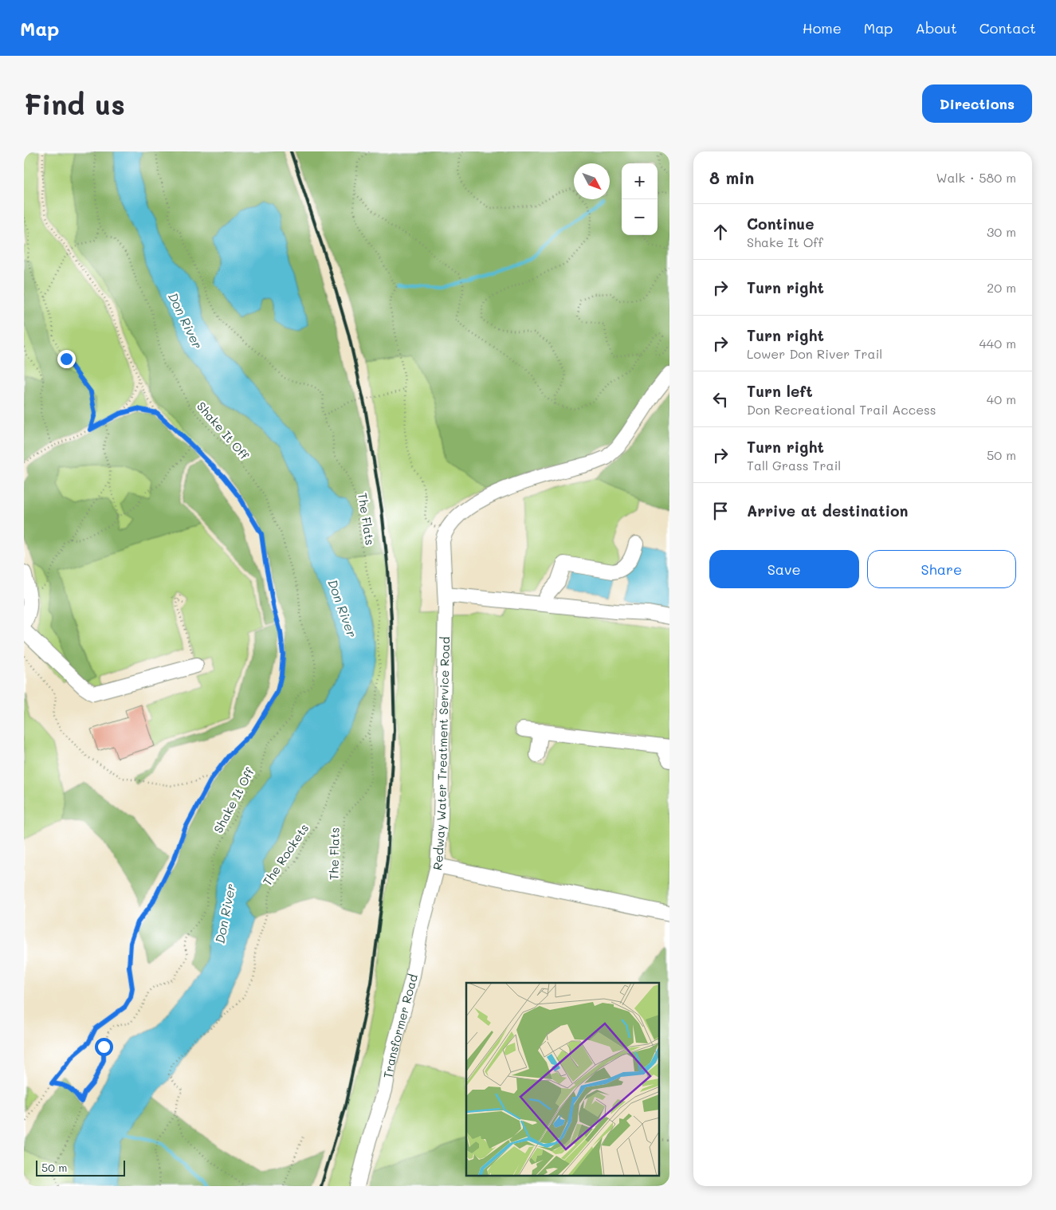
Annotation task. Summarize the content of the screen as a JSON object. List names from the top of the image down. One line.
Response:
{"streets":{"street":["Redway Water Treatment Service Road","Transformer Road"],"path":["Shake It Off","The Flats","The Rockets"]},"crossings":[["The Flats","The Rockets"],["Redway Water Treatment Service Road","Transformer Road"]],"water":["Don River"],"scale_bar":"50 m","north":"bottom right","page":{"header":"Map","nav":["Home","Map","About","Contact"],"buttons":["Directions",["Save","Share"]],"title":"Find us","heading":["8 min","Walk · 580 m"],"map_buttons":["+","−"],"list":[["Continue","Shake It Off","30 m"],["Turn right","20 m"],["Turn right","Lower Don River Trail","440 m"],["Turn left","Don Recreational Trail Access","40 m"],["Turn right","Tall Grass Trail","50 m"],"Arrive at destination"],"scale":"50 m"}}
